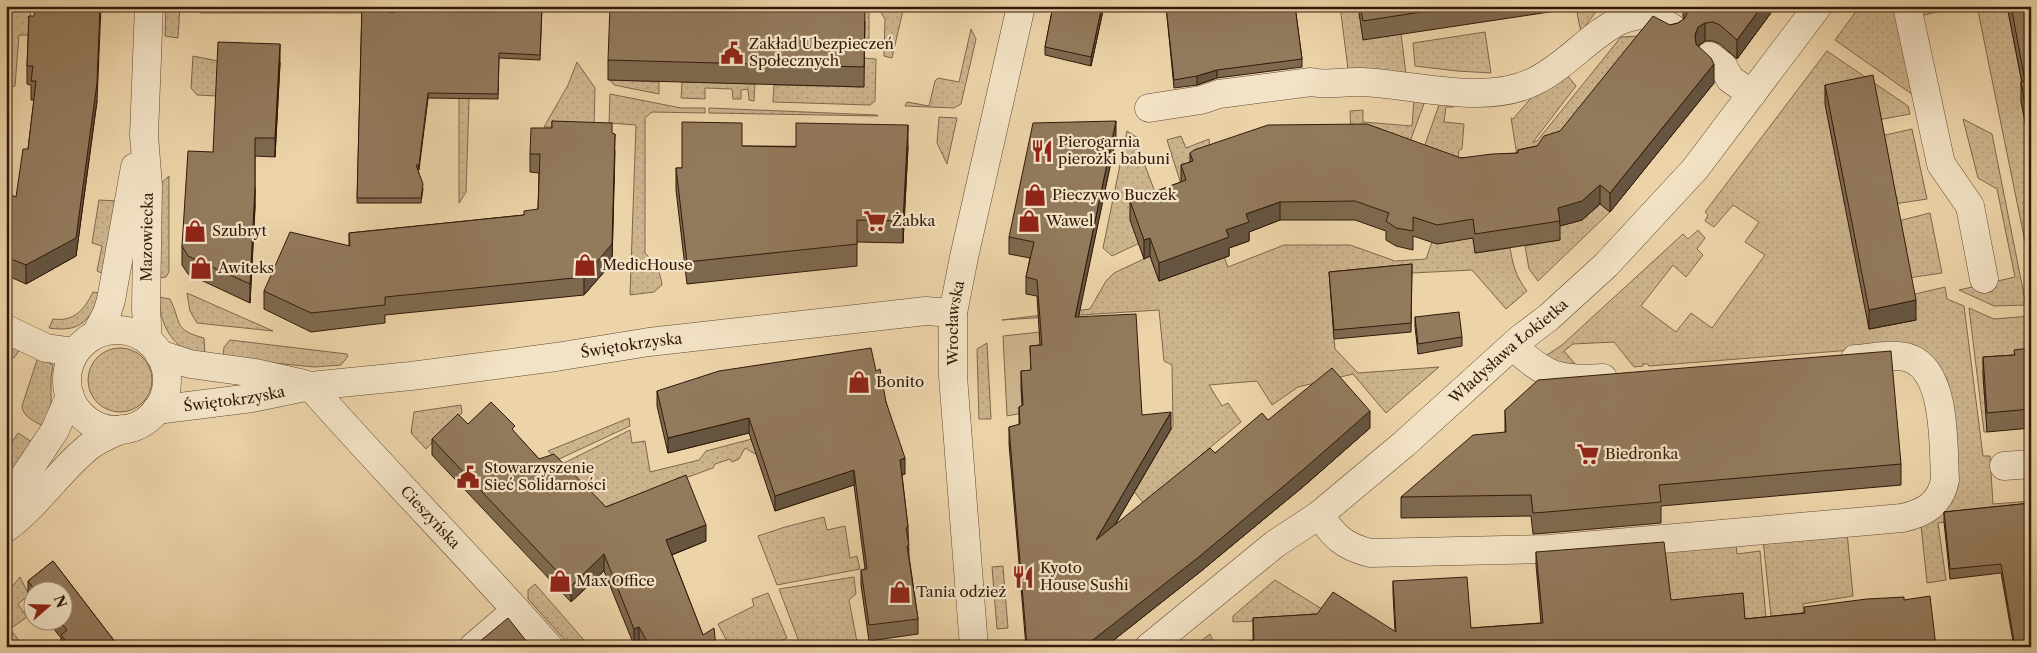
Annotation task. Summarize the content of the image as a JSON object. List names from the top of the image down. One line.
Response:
{"streets":{"street":["Mazowiecka","Wrocławska","Świętokrzyska","Władysława Łokietka","Cieszyńska"]},"crossings":[["Mazowiecka","Świętokrzyska"],["Wrocławska","Świętokrzyska"],["Świętokrzyska","Cieszyńska"]],"places":{"public building":["Zakład Ubezpieczeń Społecznych","Stowarzyszenie Sieć Solidarności"],"restaurant":["Pierogarnia pierożki babuni","Kyoto House Sushi"],"shop":["Pieczywo Buczek","Wawel","Szubryt","MedicHouse","Awiteks","Bonito","Max Office","Tania odzież"],"supermarket":["Żabka","Biedronka"]},"north":"right"}
